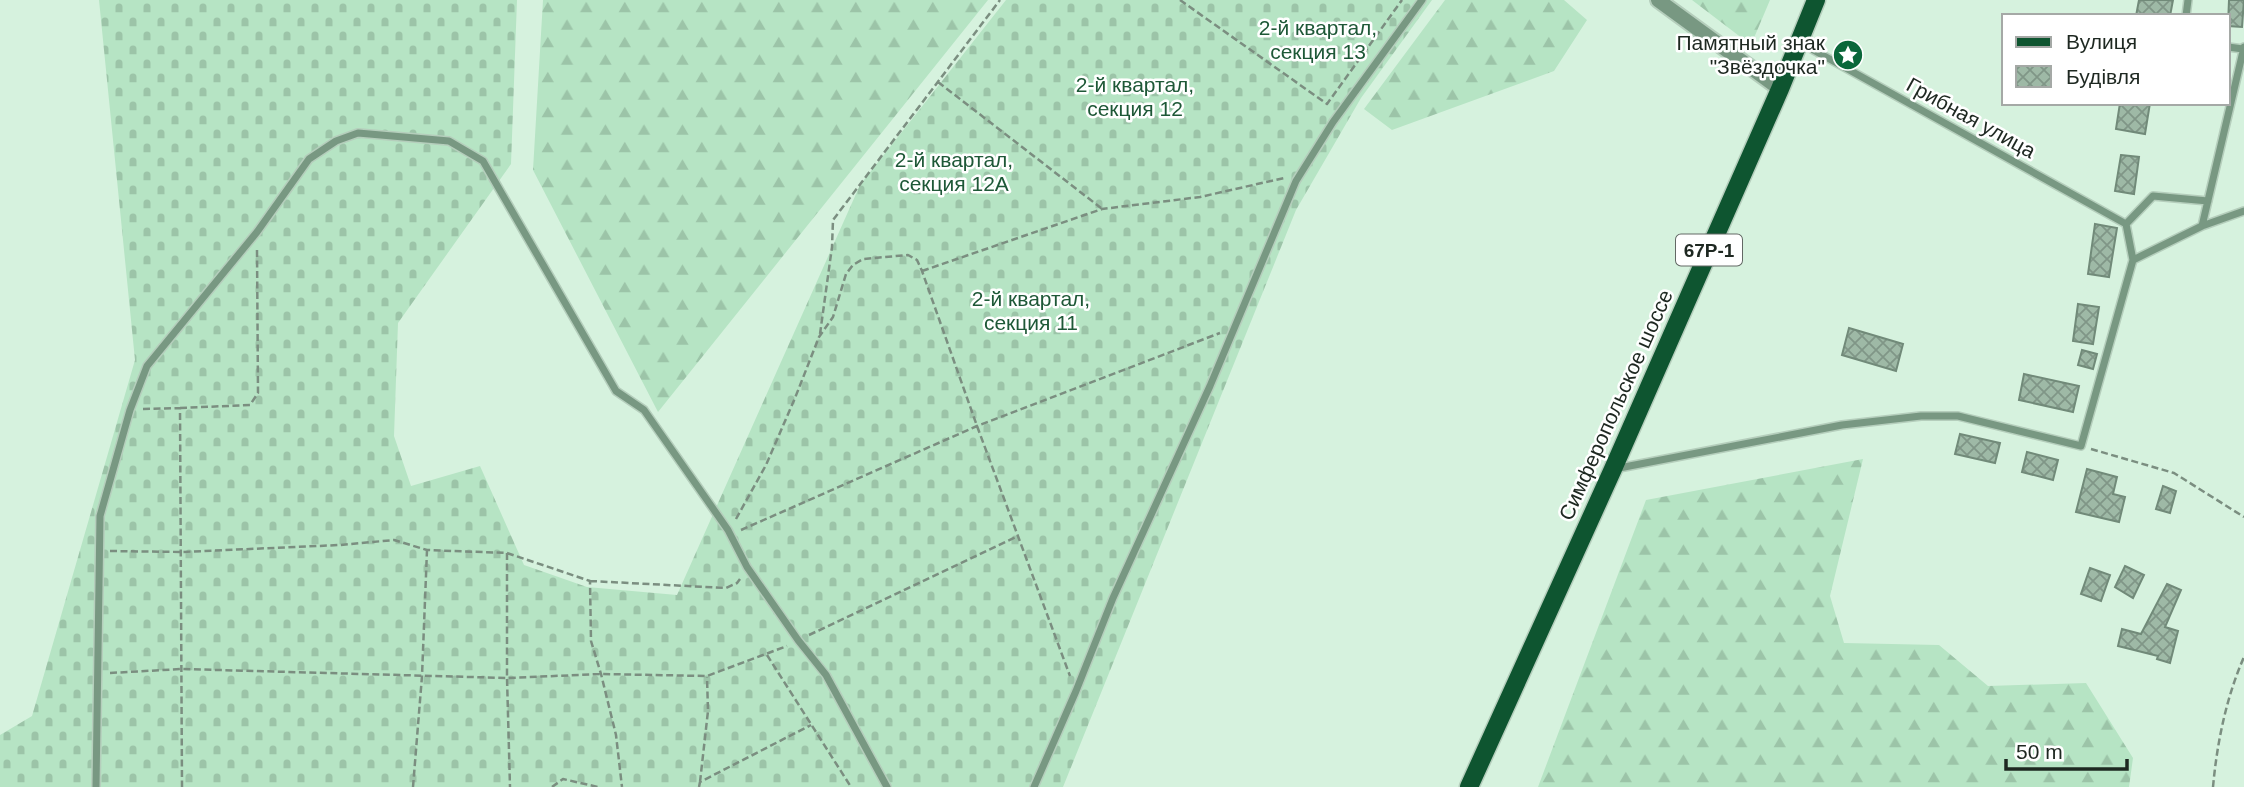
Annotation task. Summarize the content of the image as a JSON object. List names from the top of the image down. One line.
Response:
{"streets":{"main road":["67Р-1","Симферопольское шоссе"],"lane":["Грибная улица"]},"crossings":[["Грибная улица","Симферопольское шоссе"]],"parks":["2-й квартал, секция 13","2-й квартал, секция 12","2-й квартал, секция 12А","2-й квартал, секция 11"],"places":{"place":["Памятный знак \"Звёздочка\""]},"legend":["Вулиця","Будівля"],"scale_bar":"50 m"}
